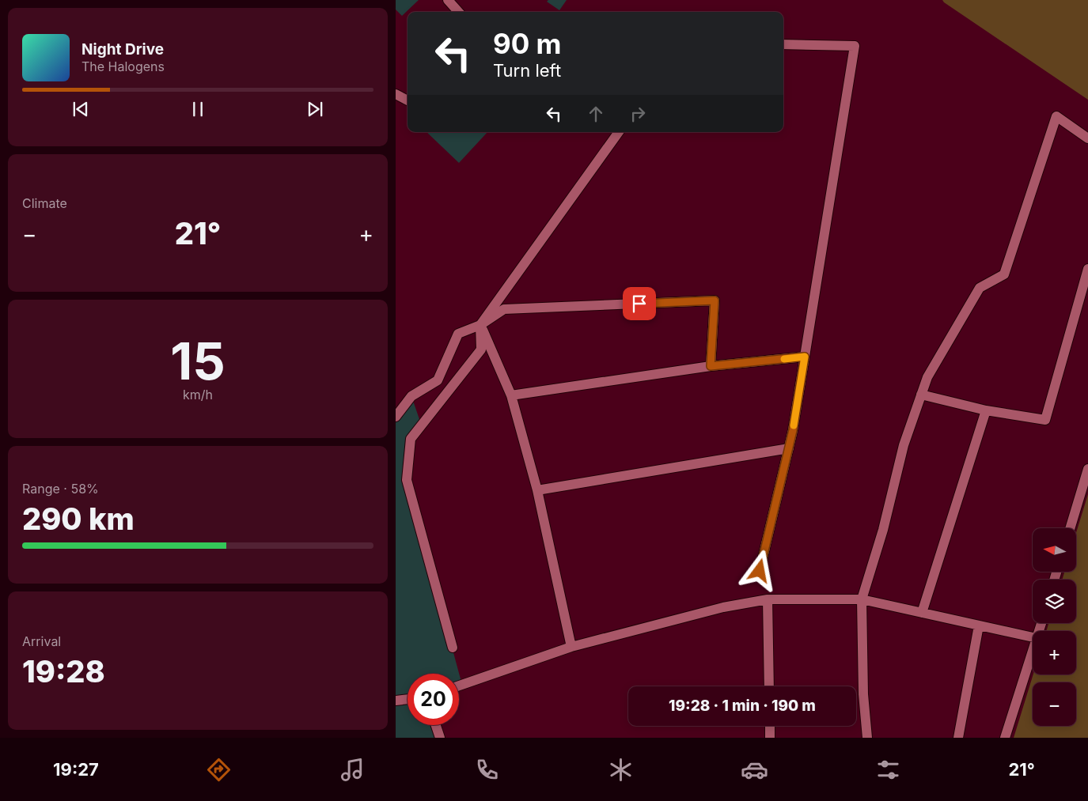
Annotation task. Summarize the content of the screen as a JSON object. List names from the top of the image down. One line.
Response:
{"north":"left","page":{"turn":["90 m","Turn left"],"song":["Night Drive","The Halogens"],"tile":["Climate",["15","km/h"],["Range · 58%","290 km"],["Arrival","19:28"]],"heat":["−","21°","+"],"map_buttons":["+","−"],"limit":"20","trip":"19:28 · 1 min · 190 m","tabs":["19:27","21°"]}}
